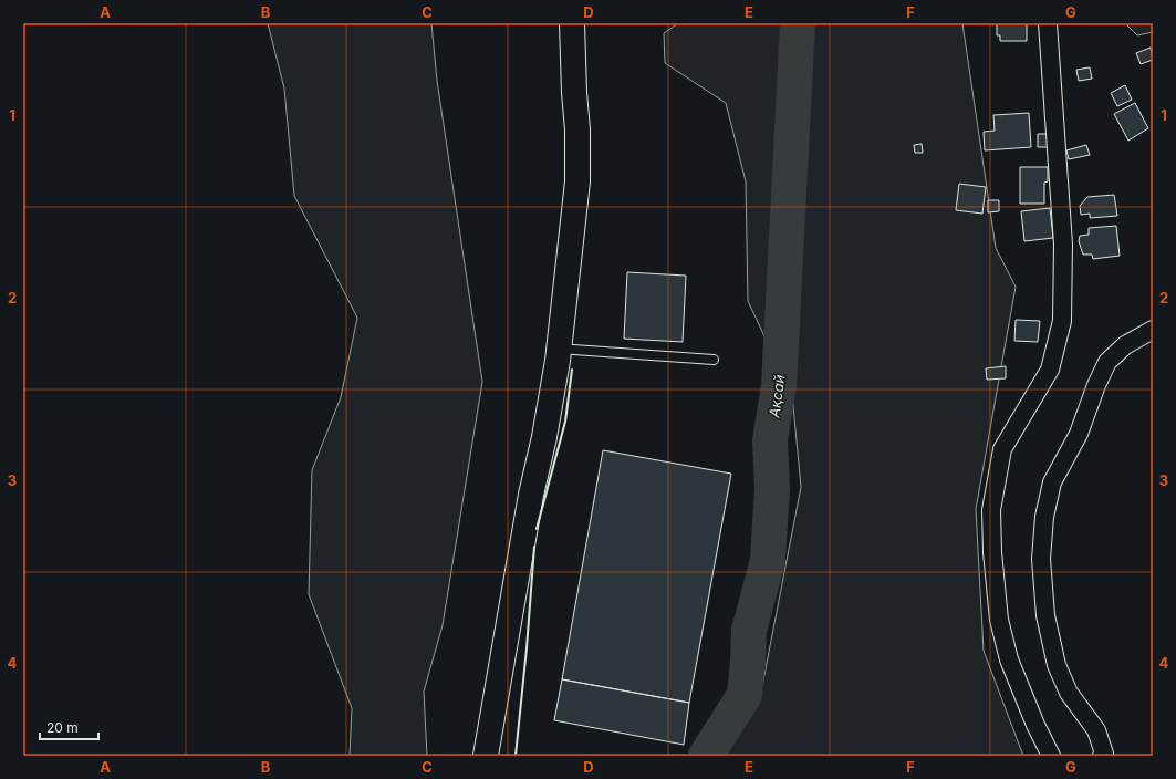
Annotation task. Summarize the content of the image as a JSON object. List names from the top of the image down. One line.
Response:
{"water":["Ақсай"],"scale_bar":"20 m","grid":{"columns":["A","B","C","D","E","F","G"],"rows":["1","2","3","4"]}}
